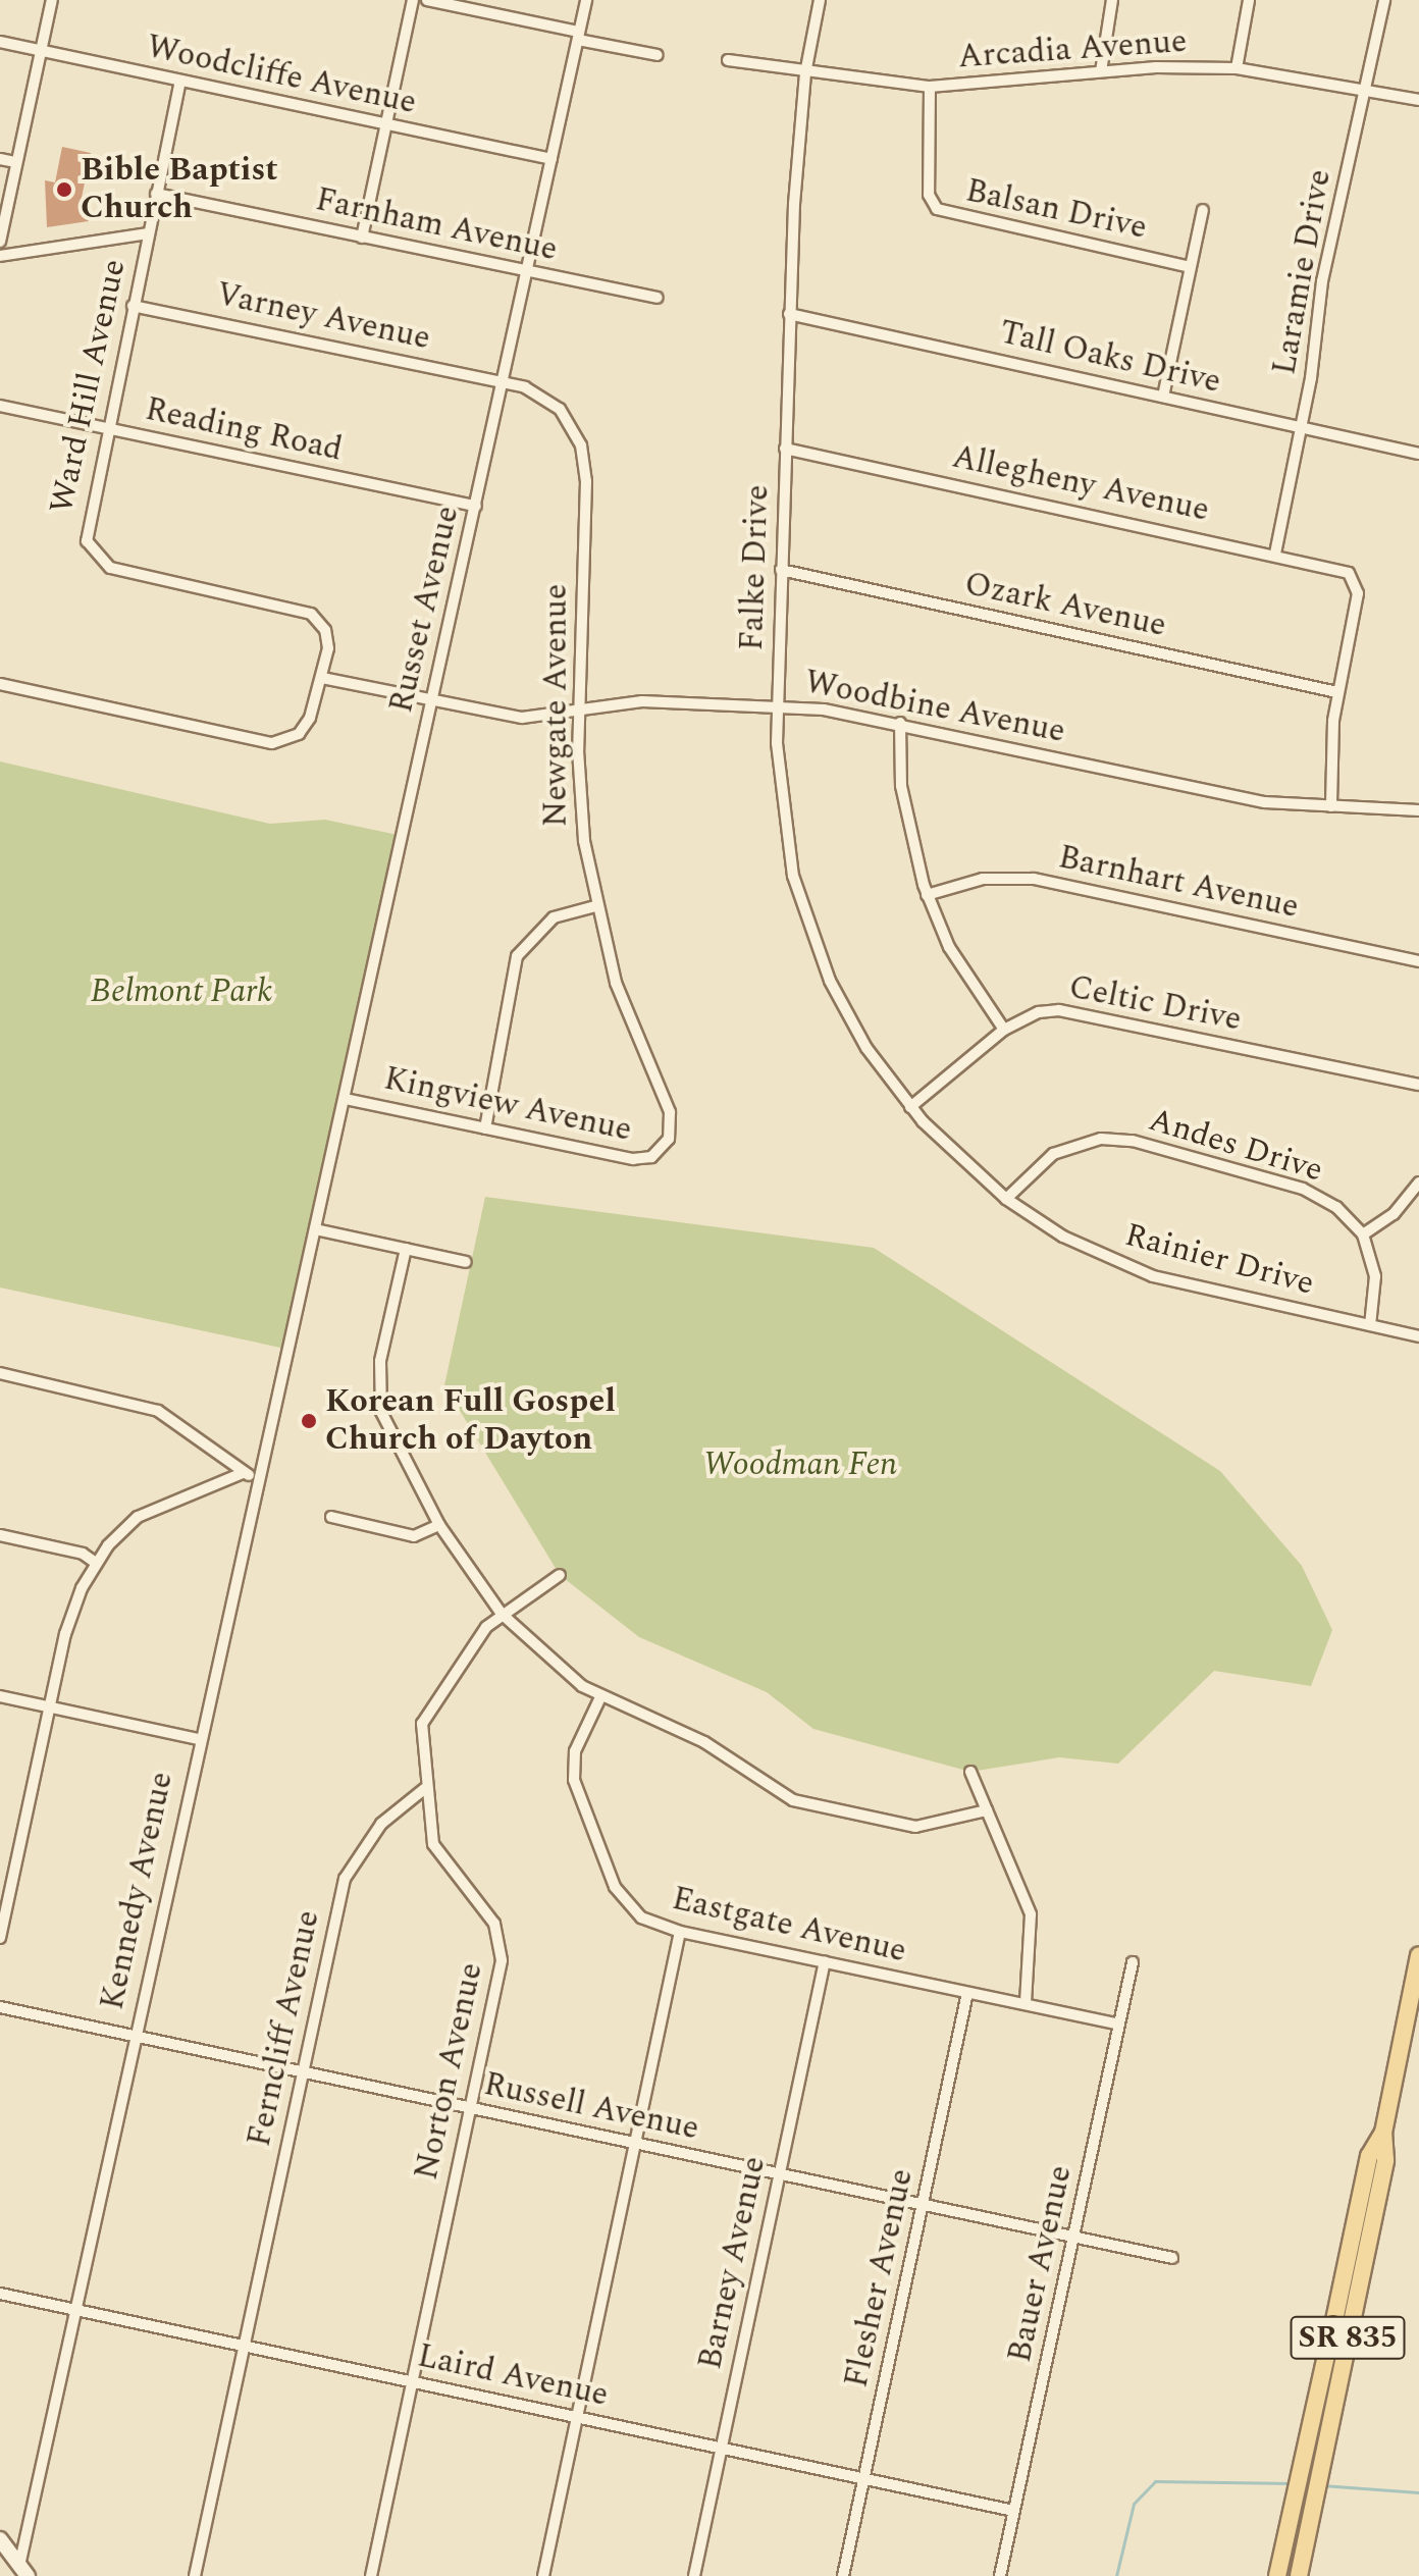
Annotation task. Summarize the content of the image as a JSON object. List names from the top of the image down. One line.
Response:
{"streets":{"main road":["SR 835"],"street":["Arcadia Avenue","Woodcliffe Avenue","Balsan Drive","Farnham Avenue","Laramie Drive","Varney Avenue","Tall Oaks Drive","Ward Hill Avenue","Reading Road","Allegheny Avenue","Falke Drive","Ozark Avenue","Russet Avenue","Newgate Avenue","Woodbine Avenue","Barnhart Avenue","Celtic Drive","Kingview Avenue","Andes Drive","Rainier Drive","Kennedy Avenue","Eastgate Avenue","Ferncliff Avenue","Norton Avenue","Russell Avenue","Barney Avenue","Bauer Avenue","Flesher Avenue","Laird Avenue"]},"crossings":[["Arcadia Avenue","Balsan Drive"],["Arcadia Avenue","Laramie Drive"],["Arcadia Avenue","Falke Drive"],["Woodcliffe Avenue","Ward Hill Avenue"],["Woodcliffe Avenue","Russet Avenue"],["Farnham Avenue","Ward Hill Avenue"],["Farnham Avenue","Russet Avenue"],["Laramie Drive","Tall Oaks Drive"],["Laramie Drive","Allegheny Avenue"],["Varney Avenue","Ward Hill Avenue"],["Varney Avenue","Russet Avenue"],["Varney Avenue","Newgate Avenue"],["Tall Oaks Drive","Falke Drive"],["Ward Hill Avenue","Reading Road"],["Ward Hill Avenue","Woodbine Avenue"],["Reading Road","Russet Avenue"],["Allegheny Avenue","Falke Drive"],["Allegheny Avenue","Ozark Avenue"],["Falke Drive","Ozark Avenue"],["Falke Drive","Woodbine Avenue"],["Falke Drive","Celtic Drive"],["Falke Drive","Rainier Drive"],["Russet Avenue","Newgate Avenue"],["Russet Avenue","Woodbine Avenue"],["Russet Avenue","Kingview Avenue"],["Russet Avenue","Kennedy Avenue"],["Newgate Avenue","Woodbine Avenue"],["Newgate Avenue","Kingview Avenue"],["Celtic Drive","Rainier Drive"],["Andes Drive","Rainier Drive"],["Kennedy Avenue","Russell Avenue"],["Kennedy Avenue","Laird Avenue"],["Eastgate Avenue","Barney Avenue"],["Eastgate Avenue","Bauer Avenue"],["Eastgate Avenue","Flesher Avenue"],["Ferncliff Avenue","Norton Avenue"],["Ferncliff Avenue","Russell Avenue"],["Ferncliff Avenue","Laird Avenue"],["Norton Avenue","Russell Avenue"],["Norton Avenue","Laird Avenue"],["Russell Avenue","Barney Avenue"],["Russell Avenue","Bauer Avenue"],["Russell Avenue","Flesher Avenue"],["Barney Avenue","Laird Avenue"],["Bauer Avenue","Laird Avenue"],["Flesher Avenue","Laird Avenue"]],"parks":["Belmont Park","Woodman Fen"],"places":["Bible Baptist Church","Korean Full Gospel Church of Dayton"]}
